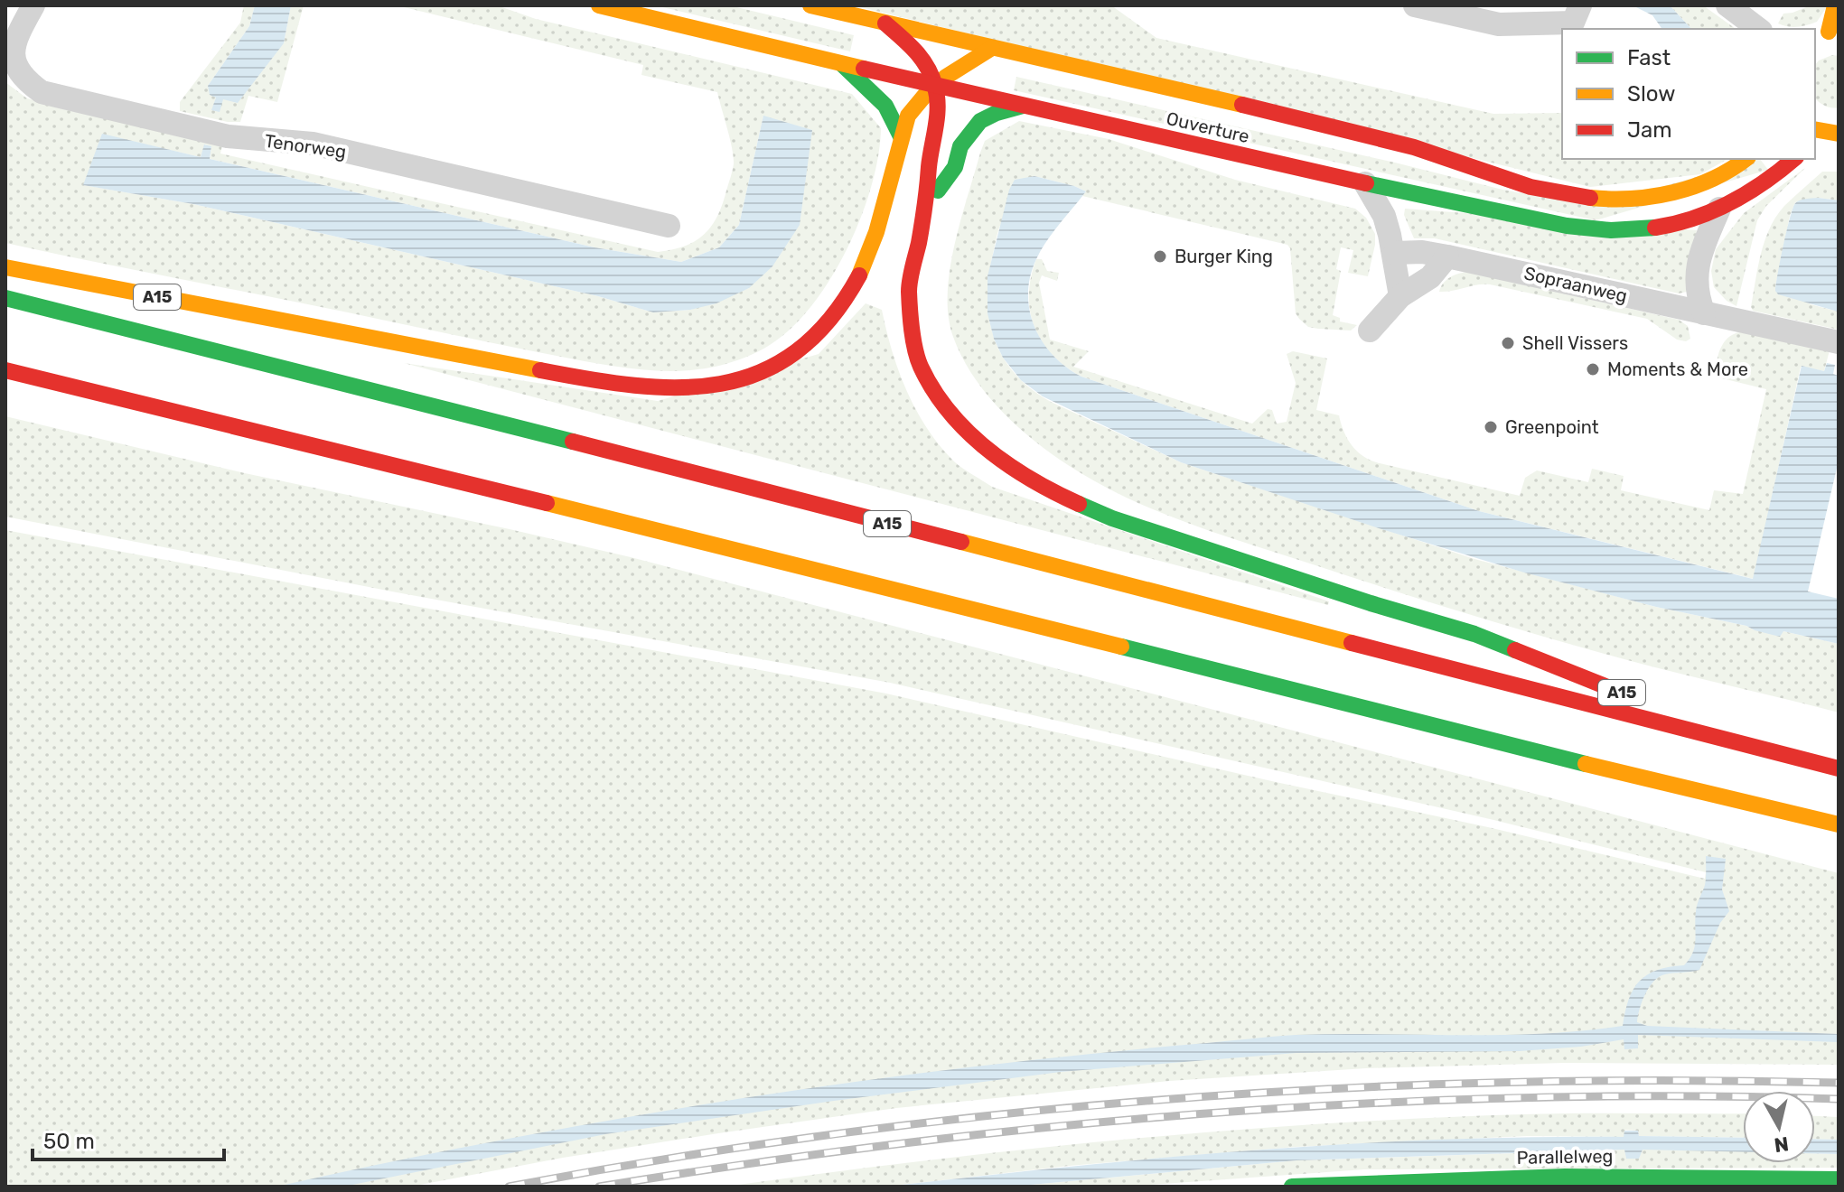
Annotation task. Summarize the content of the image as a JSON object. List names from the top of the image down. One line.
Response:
{"streets":{"main road":["Ouverture","A15","Parallelweg"],"street":["Tenorweg","Sopraanweg"]},"crossings":[["Ouverture","A15"]],"places":["Burger King","Shell Vissers","Moments & More","Greenpoint"],"legend":["Fast","Slow","Jam"],"scale_bar":"50 m","north":"bottom"}
